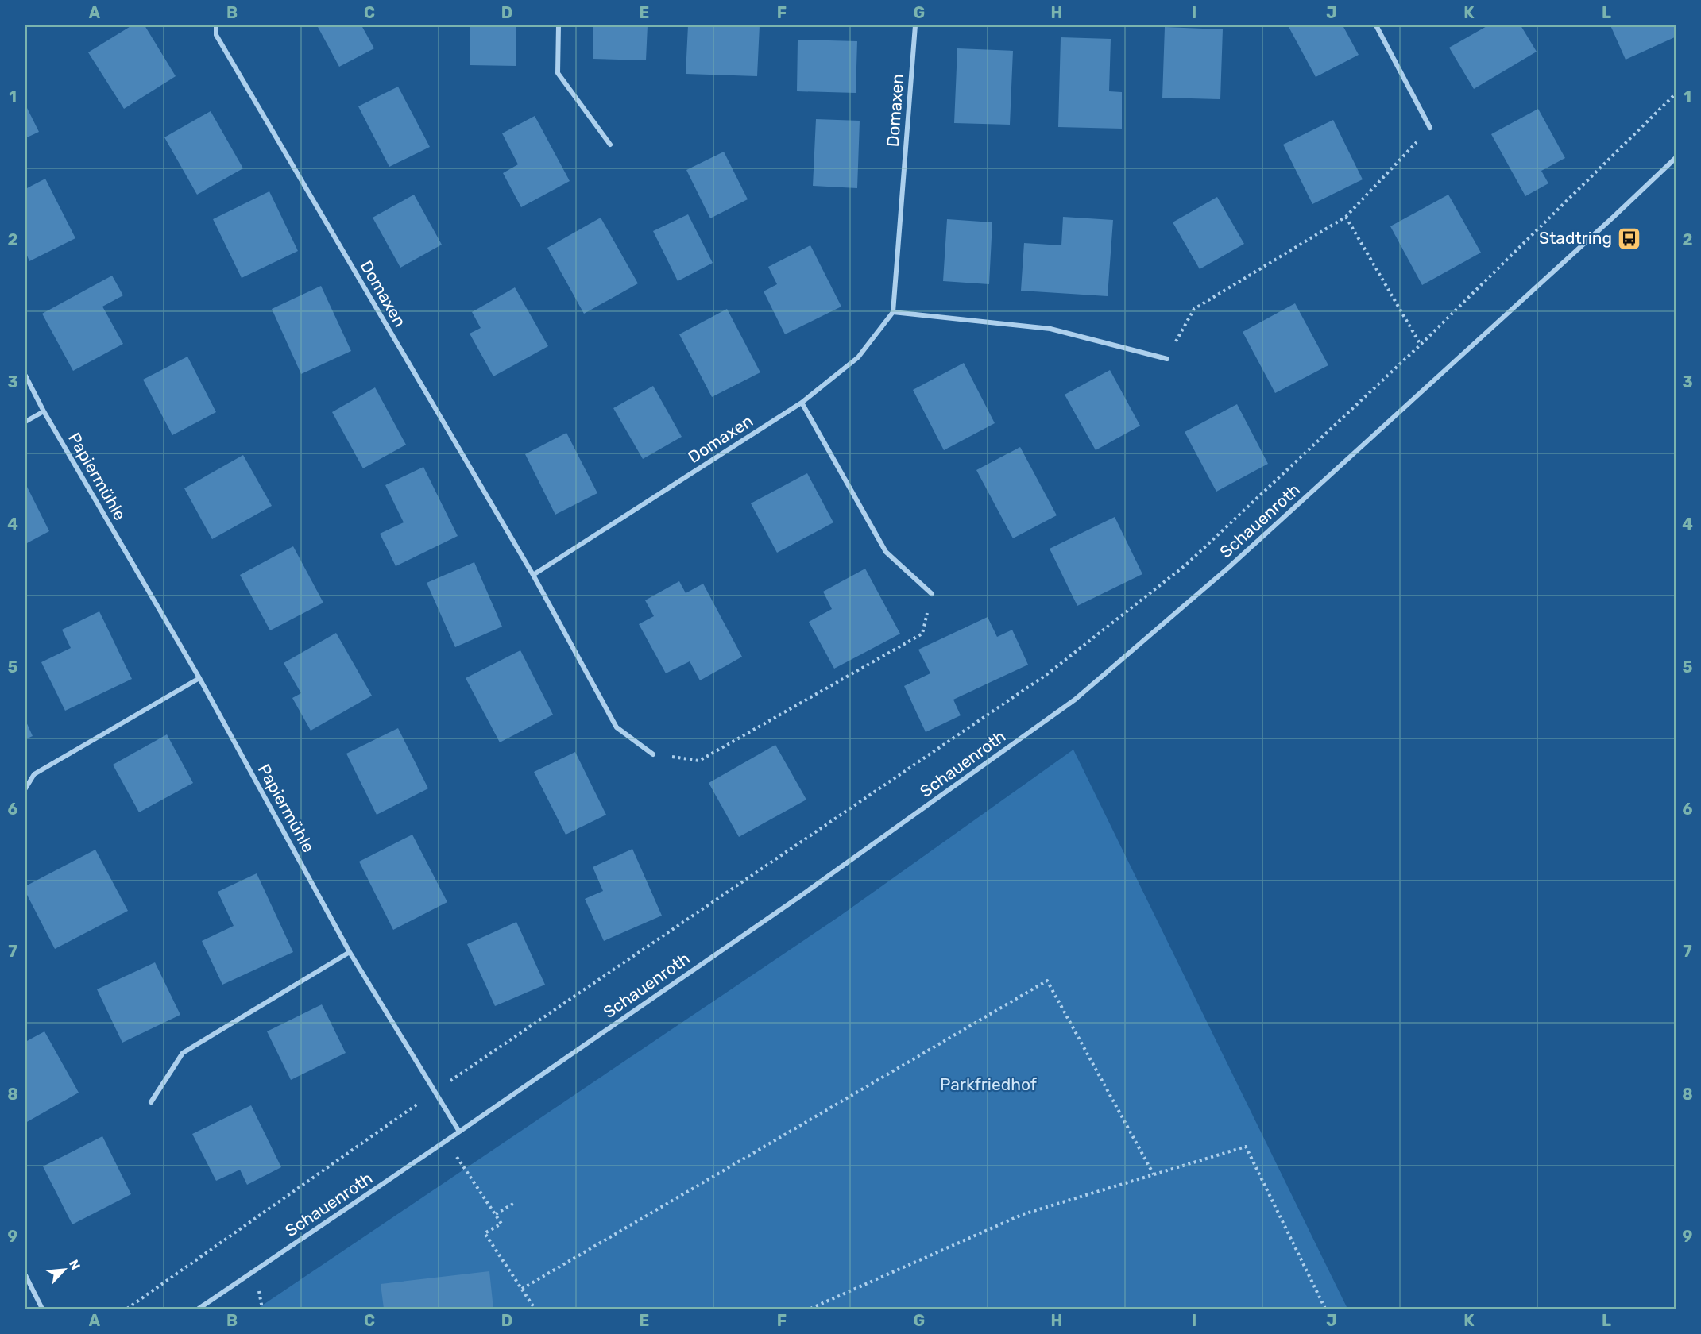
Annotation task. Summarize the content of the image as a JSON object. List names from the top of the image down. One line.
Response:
{"streets":{"street":["Domaxen","Papiermühle","Schauenroth"]},"crossings":[["Papiermühle","Schauenroth"]],"parks":["Parkfriedhof"],"places":{"bus stop":["Stadtring"]},"north":"top right","grid":{"columns":["A","B","C","D","E","F","G","H","I","J","K","L"],"rows":["1","2","3","4","5","6","7","8","9"]}}
